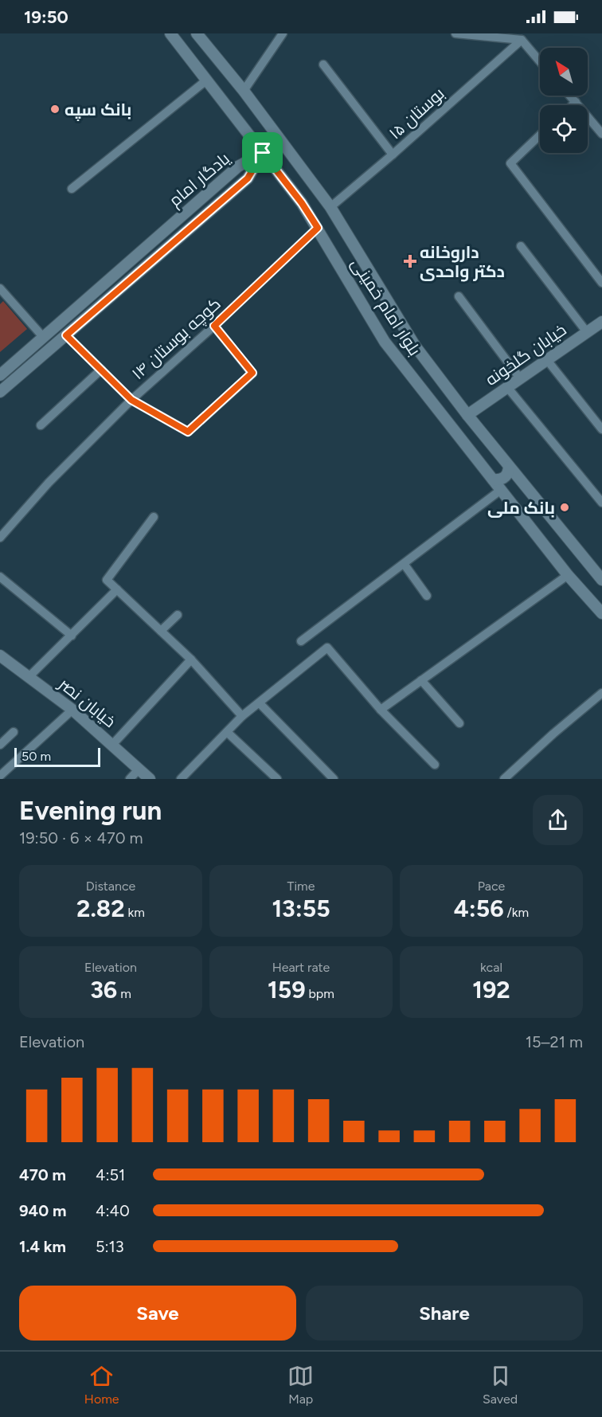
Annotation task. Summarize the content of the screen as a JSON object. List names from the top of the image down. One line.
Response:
{"streets":{"street":["بوستان ۱۵","یادگار امام","بلوار امام خمینی","کوچه بوستان ۱۴","خیابان گلخونه","خیابان نصر"]},"crossings":[["بوستان ۱۵","بلوار امام خمینی"],["یادگار امام","بلوار امام خمینی"],["بلوار امام خمینی","کوچه بوستان ۱۴"],["بلوار امام خمینی","خیابان گلخونه"]],"places":{"other":["بانک سپه","بانک ملی"],"health":["داروخانه دکتر واحدی"]},"scale_bar":"50 m","north":"top left","page":{"status":"19:50","scale":"50 m","heading":["Evening run","19:50 · 6 × 470 m"],"stats":[["Distance","2.82 km"],["Time","13:55"],["Pace","4:56 /km"],["Elevation","36 m"],["Heart rate","159 bpm"],["kcal","192"]],"chart":["Elevation","15–21 m"],"list":[{"name":"470 m","note":"4:51"},{"name":"940 m","note":"4:40"},{"name":"1.4 km","note":"5:13"}],"buttons":["Save","Share"],"tabs":["Home","Map","Saved"]}}
